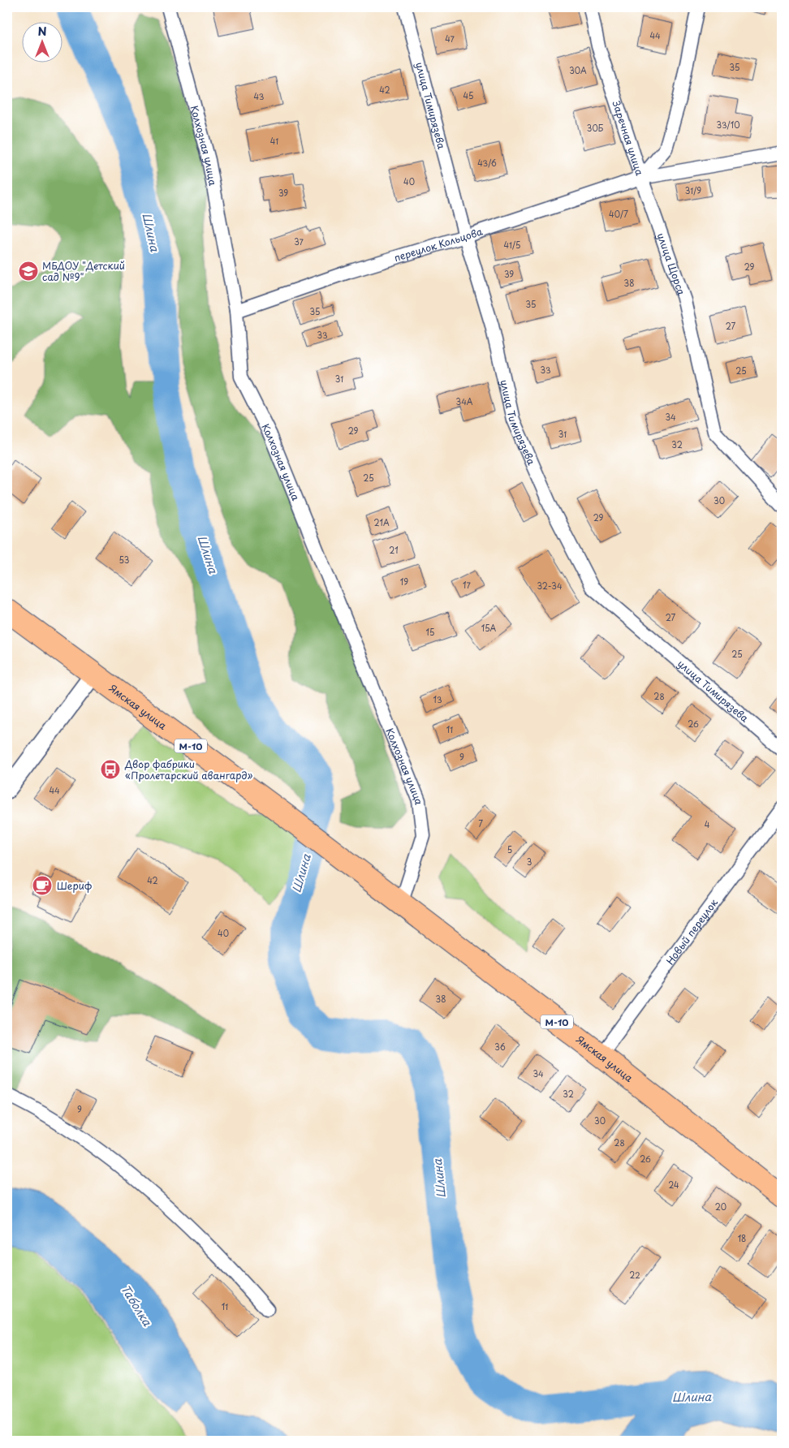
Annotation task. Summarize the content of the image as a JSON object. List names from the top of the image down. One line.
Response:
{"streets":{"highway":["Ямская улица","М-10"],"street":["улица Тимирязева","Заречная улица","Колхозная улица","переулок Кольцова","улица Щорса","Новый переулок"]},"crossings":[["улица Тимирязева","переулок Кольцова"],["Заречная улица","переулок Кольцова"],["Заречная улица","улица Щорса"],["Колхозная улица","переулок Кольцова"],["Колхозная улица","Ямская улица"],["переулок Кольцова","улица Щорса"],["Ямская улица","Новый переулок"]],"water":["Шлина","Таболка"],"places":{"school or university":["МБДОУ \"Детский сад №9\""],"bus stop":["Двор фабрики «Пролетарский авангард»"],"cafe":["Шериф"]},"house_numbers":["44","47","35","30А","42","45","43","33/10","30Б","41","43/6","40","31/9","39","40/7","37","41/5","29","39","38","35","35","27","33","33","25","31","34А","34","29","31","32","25","30","29","21А","21","53","19","17","32-34","27","15А","15","25","28","13","26","11","9","44","7","4","5","3","42","40","38","36","34","32","9","30","28","26","24","20","18","22","11"],"north":"top"}
